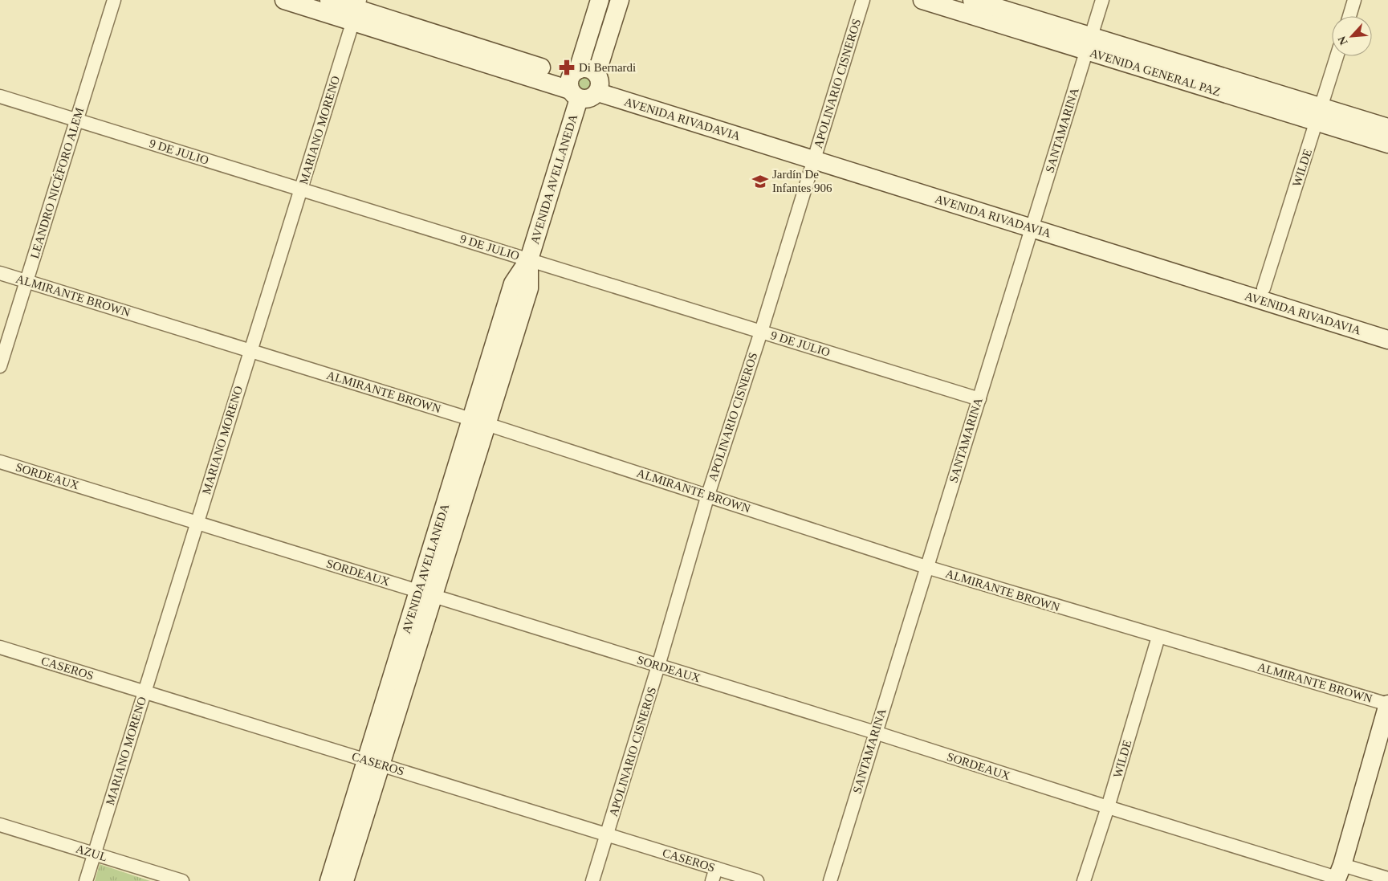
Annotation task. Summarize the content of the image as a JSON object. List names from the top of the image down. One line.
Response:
{"streets":{"main road":["AVENIDA GENERAL PAZ","AVENIDA RIVADAVIA","AVENIDA AVELLANEDA"],"street":["APOLINARIO CISNEROS","MARIANO MORENO","SANTAMARINA","9 DE JULIO","WILDE","LEANDRO NICÉFORO ALEM","ALMIRANTE BROWN","SORDEAUX","CASEROS","AZUL"]},"crossings":[["AVENIDA GENERAL PAZ","SANTAMARINA"],["AVENIDA GENERAL PAZ","WILDE"],["APOLINARIO CISNEROS","AVENIDA RIVADAVIA"],["APOLINARIO CISNEROS","9 DE JULIO"],["APOLINARIO CISNEROS","ALMIRANTE BROWN"],["APOLINARIO CISNEROS","SORDEAUX"],["APOLINARIO CISNEROS","CASEROS"],["AVENIDA RIVADAVIA","SANTAMARINA"],["AVENIDA RIVADAVIA","WILDE"],["AVENIDA RIVADAVIA","AVENIDA AVELLANEDA"],["MARIANO MORENO","9 DE JULIO"],["MARIANO MORENO","ALMIRANTE BROWN"],["MARIANO MORENO","SORDEAUX"],["MARIANO MORENO","CASEROS"],["MARIANO MORENO","AZUL"],["SANTAMARINA","9 DE JULIO"],["SANTAMARINA","ALMIRANTE BROWN"],["SANTAMARINA","SORDEAUX"],["9 DE JULIO","AVENIDA AVELLANEDA"],["9 DE JULIO","LEANDRO NICÉFORO ALEM"],["WILDE","ALMIRANTE BROWN"],["WILDE","SORDEAUX"],["AVENIDA AVELLANEDA","ALMIRANTE BROWN"],["AVENIDA AVELLANEDA","SORDEAUX"],["AVENIDA AVELLANEDA","CASEROS"],["LEANDRO NICÉFORO ALEM","ALMIRANTE BROWN"]],"places":{"pharmacy":["Di Bernardi"],"school or university":["Jardín De Infantes 906"]},"north":"bottom left"}
